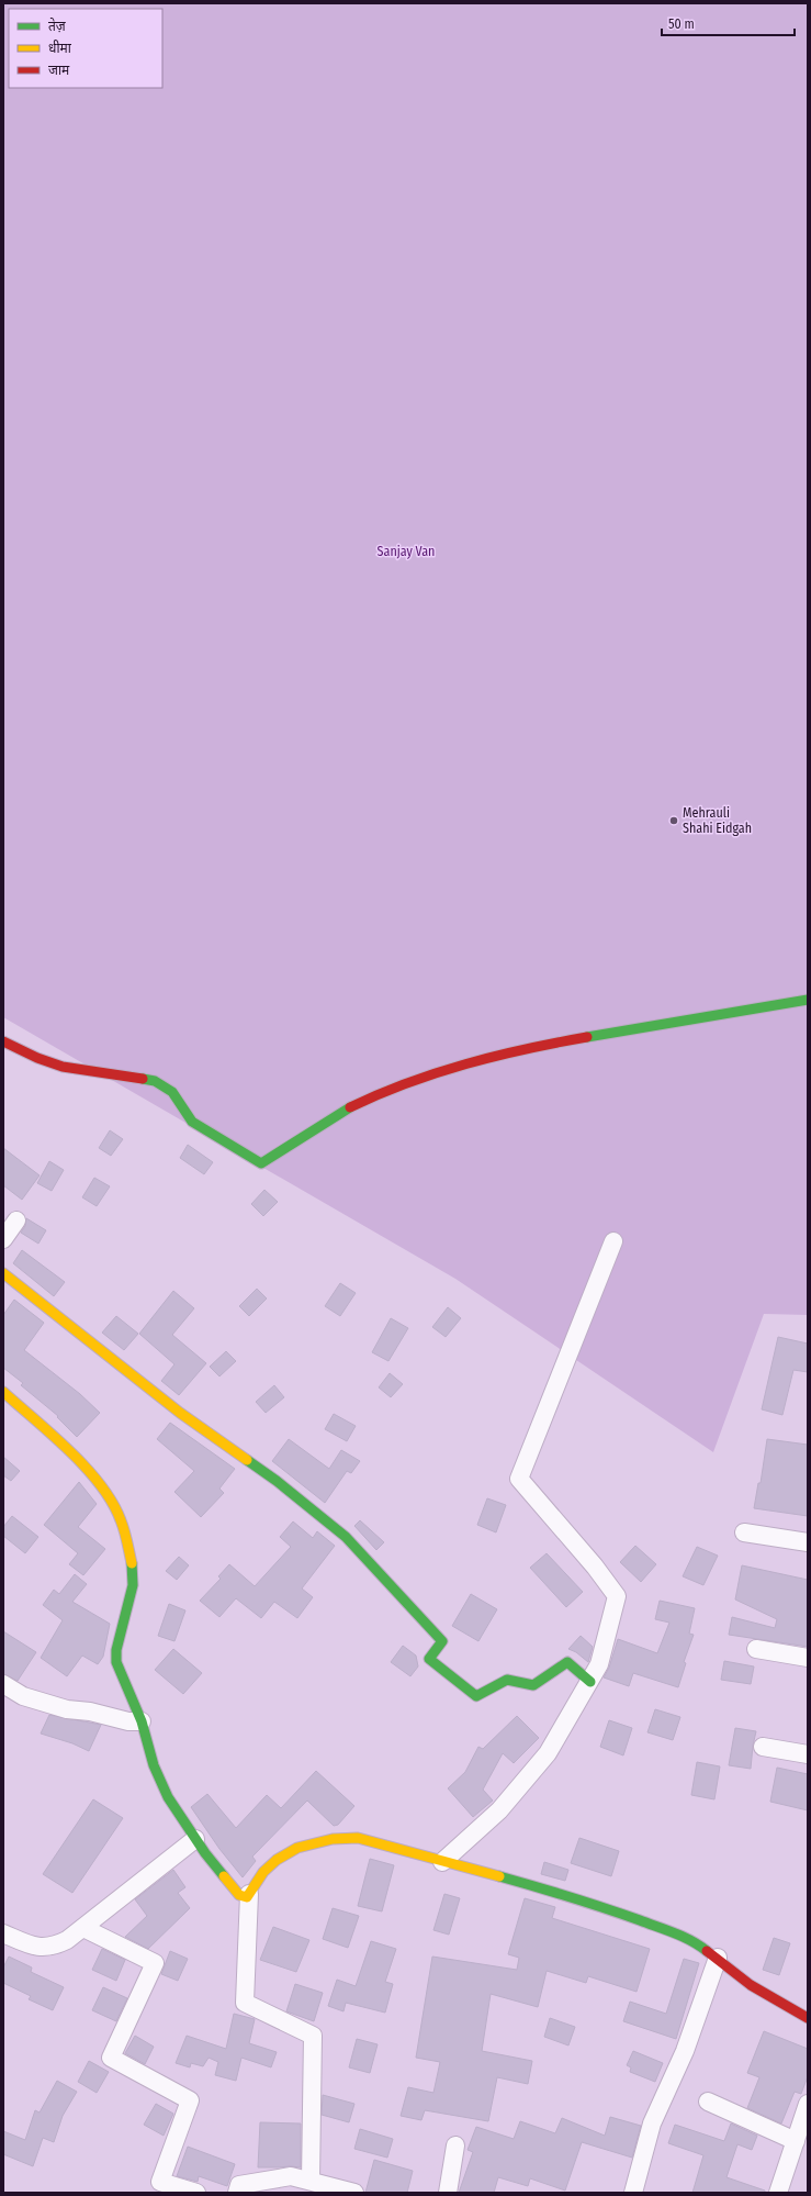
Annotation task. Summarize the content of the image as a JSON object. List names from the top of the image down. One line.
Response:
{"parks":["Sanjay Van"],"places":["Mehrauli Shahi Eidgah"],"legend":["तेज़","धीमा","जाम"],"scale_bar":"50 m"}
